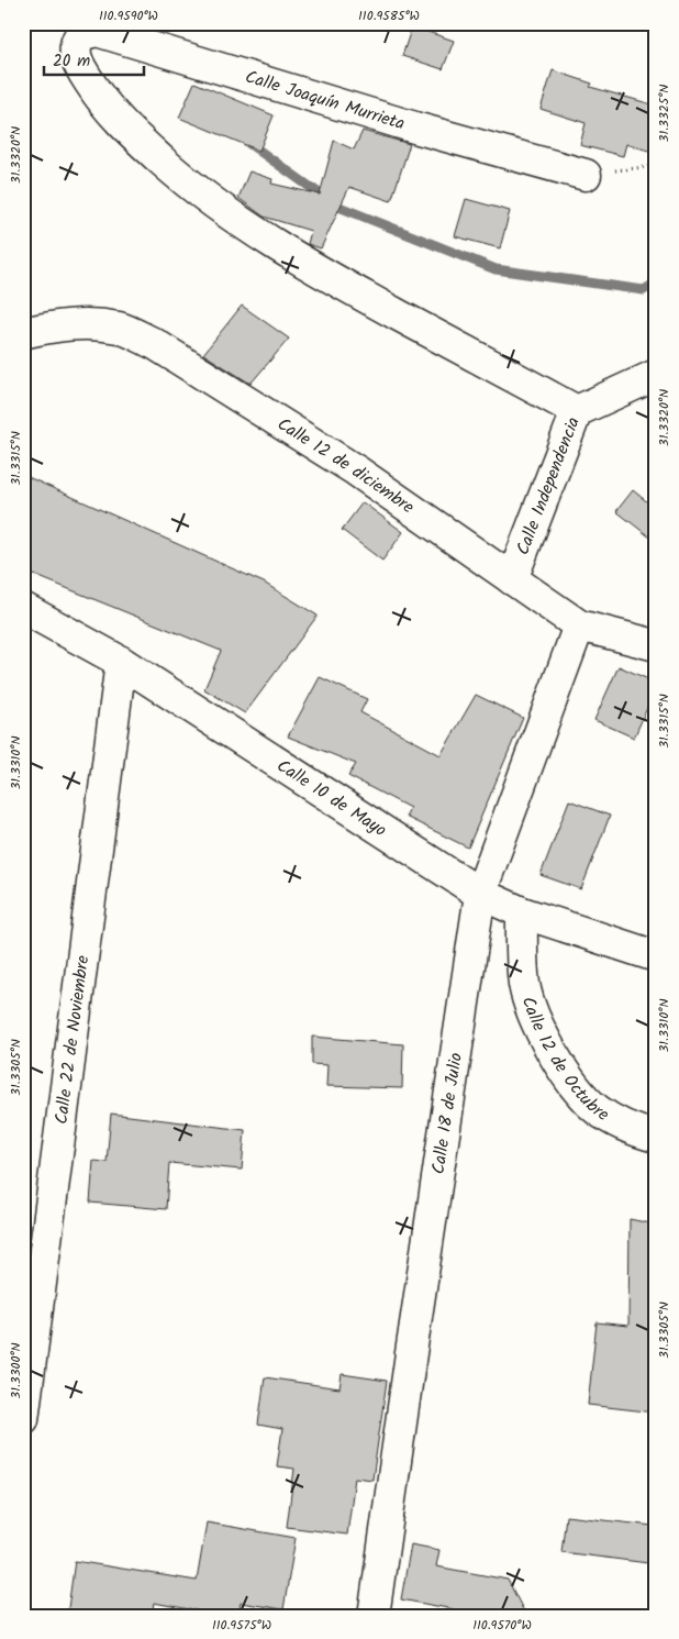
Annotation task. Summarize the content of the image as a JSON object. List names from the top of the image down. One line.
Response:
{"streets":{"street":["Calle Joaquín Murrieta","Calle 12 de diciembre","Calle Independencia","Calle 10 de Mayo","Calle 22 de Noviembre","Calle 12 de Octubre","Calle 18 de Julio"]},"crossings":[["Calle Joaquín Murrieta","Calle Independencia"],["Calle 12 de diciembre","Calle Independencia"],["Calle 12 de diciembre","Calle 18 de Julio"],["Calle 10 de Mayo","Calle 22 de Noviembre"],["Calle 10 de Mayo","Calle 12 de Octubre"],["Calle 10 de Mayo","Calle 18 de Julio"]],"scale_bar":"20 m","coordinates":["110.9590°W","110.9585°W","31.3325°N","31.3320°N","31.3315°N","31.3310°N","31.3305°N","31.3300°N","110.9575°W","110.9570°W"]}
